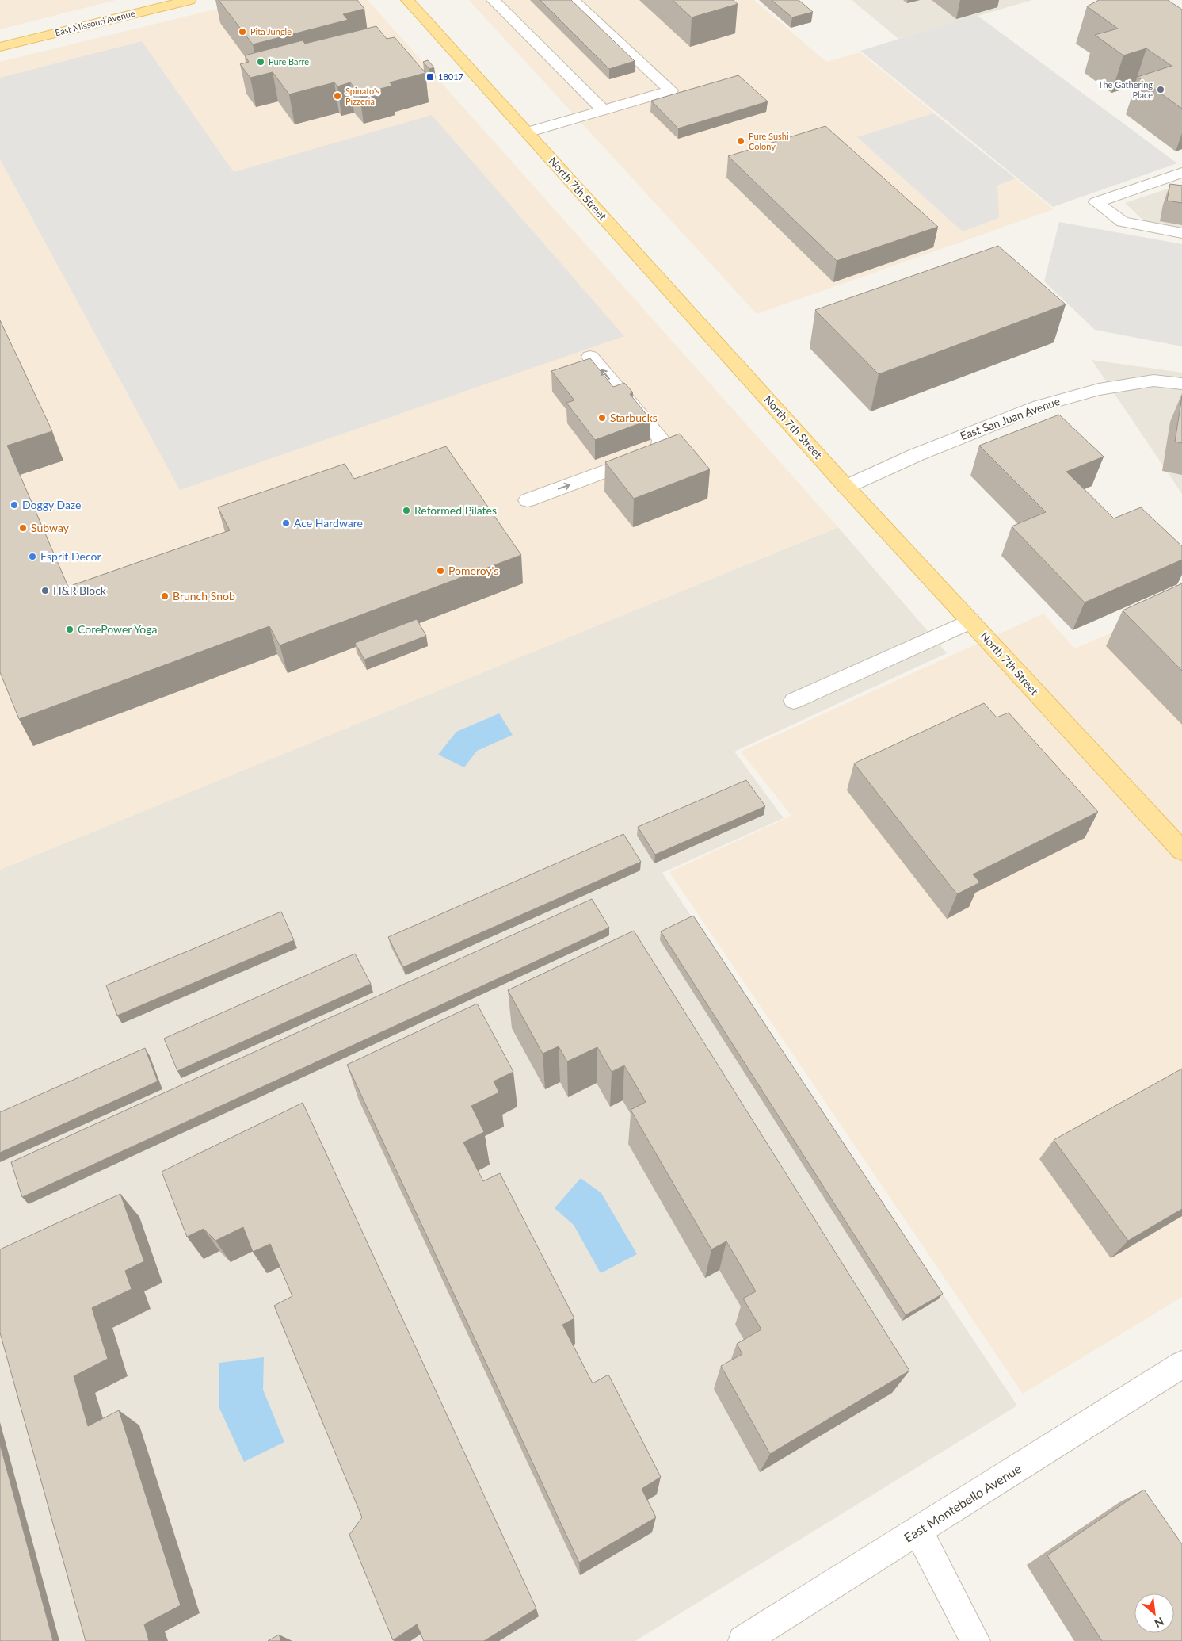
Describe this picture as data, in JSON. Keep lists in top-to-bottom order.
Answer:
{
  "streets": {
    "main road": ["East Missouri Avenue", "North 7th Street"],
    "street": ["East San Juan Avenue", "East Montebello Avenue"]
  },
  "crossings": [
    ["North 7th Street", "East San Juan Avenue"]
  ],
  "places": {
    "other": [
      "Pita Jungle",
      "Pure Barre",
      "The Gathering Place",
      "Spinato's Pizzeria",
      "Pure Sushi Colony",
      "Starbucks",
      "Doggy Daze",
      "Reformed Pilates",
      "Ace Hardware",
      "Subway",
      "Esprit Decor",
      "Pomeroy's",
      "H&R Block",
      "Brunch Snob",
      "CorePower Yoga"
    ],
    "transit": ["18017"]
  },
  "north": "bottom right"
}
